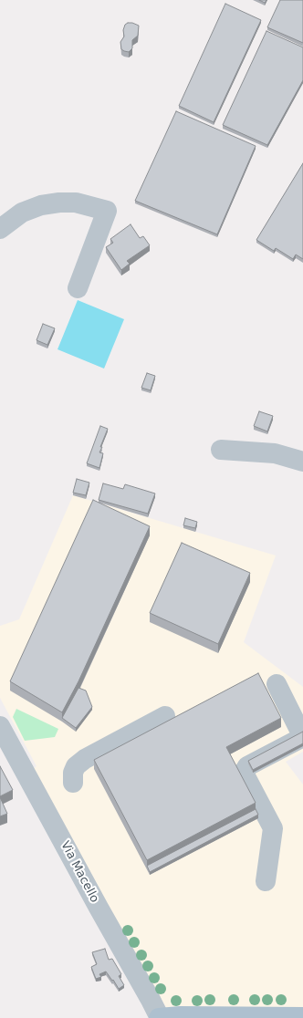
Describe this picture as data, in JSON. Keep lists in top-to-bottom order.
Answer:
{
  "streets": {
    "street": ["Via Macello"]
  }
}
